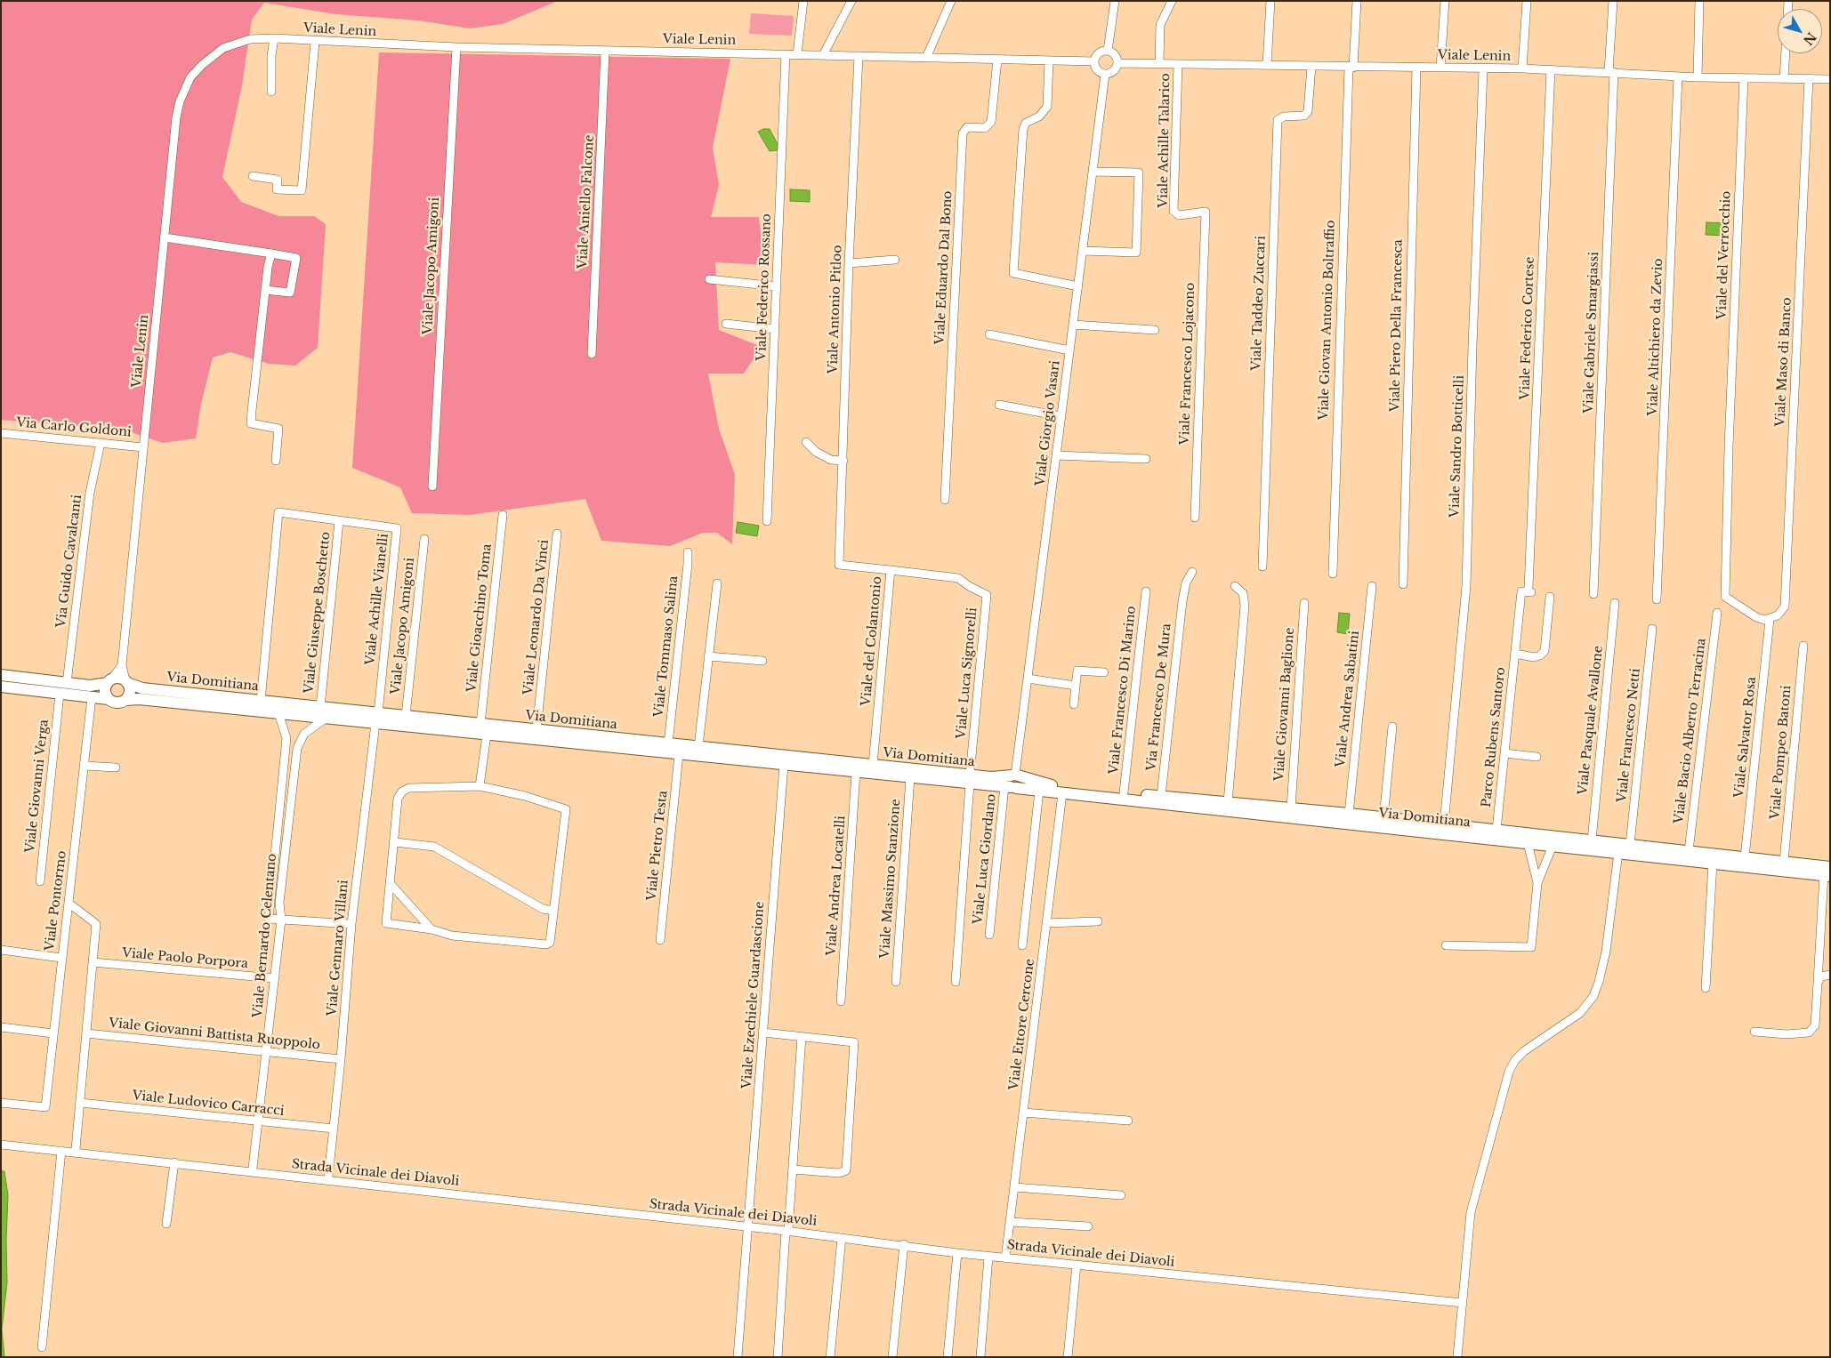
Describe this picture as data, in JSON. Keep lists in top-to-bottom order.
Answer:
{
  "streets": {
    "main road": ["Via Domitiana"],
    "street": [
      "Viale Lenin",
      "Viale Achille Talarico",
      "Viale Aniello Falcone",
      "Viale del Verrocchio",
      "Viale Jacopo Amigoni",
      "Viale Eduardo Dal Bono",
      "Viale Federico Rossano",
      "Viale Taddeo Zuccari",
      "Viale Antonio Pitloo",
      "Viale Giovan Antonio Boltraffio",
      "Viale Piero Della Francesca",
      "Viale Federico Cortese",
      "Viale Gabriele Smargiassi",
      "Viale Altichiero da Zevio",
      "Viale Maso di Banco",
      "Viale Francesco Lojacono",
      "Viale Giorgio Vasari",
      "Via Carlo Goldoni",
      "Viale Sandro Botticelli",
      "Via Guido Cavalcanti",
      "Viale Achille Vianelli",
      "Viale Giuseppe Boschetto",
      "Viale Leonardo Da Vinci",
      "Viale Gioacchino Toma",
      "Viale del Colantonio",
      "Viale Tommaso Salina",
      "Viale Luca Signorelli",
      "Viale Francesco Di Marino",
      "Via Francesco De Mura",
      "Viale Andrea Sabatini",
      "Viale Giovanni Baglione",
      "Viale Pasquale Avallone",
      "Viale Bacio Alberto Terracina",
      "Viale Francesco Netti",
      "Parco Rubens Santoro",
      "Viale Salvator Rosa",
      "Viale Pompeo Batoni",
      "Viale Giovanni Verga",
      "Viale Pietro Testa",
      "Viale Luca Giordano",
      "Viale Massimo Stanzione",
      "Viale Andrea Locatelli",
      "Viale Pontormo",
      "Viale Bernardo Celentano",
      "Viale Gennaro Villani",
      "Viale Paolo Porpora",
      "Viale Ezechiele Guardascione",
      "Viale Ettore Cercone",
      "Viale Giovanni Battista Ruoppolo",
      "Viale Ludovico Carracci",
      "Strada Vicinale dei Diavoli"
    ]
  },
  "crossings": [
    ["Viale Lenin", "Viale Achille Talarico"],
    ["Viale Lenin", "Viale Aniello Falcone"],
    ["Viale Lenin", "Viale del Verrocchio"],
    ["Viale Lenin", "Viale Jacopo Amigoni"],
    ["Viale Lenin", "Viale Eduardo Dal Bono"],
    ["Viale Lenin", "Viale Federico Rossano"],
    ["Viale Lenin", "Viale Taddeo Zuccari"],
    ["Viale Lenin", "Viale Antonio Pitloo"],
    ["Viale Lenin", "Viale Giovan Antonio Boltraffio"],
    ["Viale Lenin", "Viale Piero Della Francesca"],
    ["Viale Lenin", "Viale Federico Cortese"],
    ["Viale Lenin", "Viale Gabriele Smargiassi"],
    ["Viale Lenin", "Viale Altichiero da Zevio"],
    ["Viale Lenin", "Viale Maso di Banco"],
    ["Viale Lenin", "Viale Giorgio Vasari"],
    ["Viale Lenin", "Via Carlo Goldoni"],
    ["Viale Lenin", "Viale Sandro Botticelli"],
    ["Viale Lenin", "Via Domitiana"],
    ["Viale Achille Talarico", "Viale Francesco Lojacono"],
    ["Viale del Verrocchio", "Viale Maso di Banco"],
    ["Viale del Verrocchio", "Viale Salvator Rosa"],
    ["Viale Jacopo Amigoni", "Via Domitiana"],
    ["Viale Antonio Pitloo", "Viale del Colantonio"],
    ["Viale Federico Cortese", "Parco Rubens Santoro"],
    ["Viale Maso di Banco", "Viale Salvator Rosa"],
    ["Viale Giorgio Vasari", "Via Domitiana"],
    ["Viale Giorgio Vasari", "Viale Luca Giordano"],
    ["Via Carlo Goldoni", "Via Guido Cavalcanti"],
    ["Viale Sandro Botticelli", "Via Domitiana"],
    ["Viale Achille Vianelli", "Viale Giuseppe Boschetto"],
    ["Viale Achille Vianelli", "Via Domitiana"],
    ["Viale Achille Vianelli", "Viale Gennaro Villani"],
    ["Viale Giuseppe Boschetto", "Via Domitiana"],
    ["Viale Leonardo Da Vinci", "Via Domitiana"],
    ["Viale Gioacchino Toma", "Via Domitiana"],
    ["Viale del Colantonio", "Viale Luca Signorelli"],
    ["Viale del Colantonio", "Via Domitiana"],
    ["Viale Tommaso Salina", "Via Domitiana"],
    ["Viale Luca Signorelli", "Via Domitiana"],
    ["Via Domitiana", "Viale Francesco Di Marino"],
    ["Via Domitiana", "Via Francesco De Mura"],
    ["Via Domitiana", "Viale Andrea Sabatini"],
    ["Via Domitiana", "Viale Giovanni Baglione"],
    ["Via Domitiana", "Viale Pasquale Avallone"],
    ["Via Domitiana", "Viale Bacio Alberto Terracina"],
    ["Via Domitiana", "Viale Francesco Netti"],
    ["Via Domitiana", "Parco Rubens Santoro"],
    ["Via Domitiana", "Viale Salvator Rosa"],
    ["Via Domitiana", "Viale Pompeo Batoni"],
    ["Via Domitiana", "Viale Pietro Testa"],
    ["Via Domitiana", "Viale Luca Giordano"],
    ["Via Domitiana", "Viale Massimo Stanzione"],
    ["Via Domitiana", "Viale Andrea Locatelli"],
    ["Via Domitiana", "Viale Bernardo Celentano"],
    ["Via Domitiana", "Viale Gennaro Villani"],
    ["Via Domitiana", "Viale Ezechiele Guardascione"],
    ["Via Domitiana", "Viale Ettore Cercone"],
    ["Viale Bernardo Celentano", "Viale Paolo Porpora"],
    ["Viale Bernardo Celentano", "Viale Giovanni Battista Ruoppolo"],
    ["Viale Bernardo Celentano", "Viale Ludovico Carracci"],
    ["Viale Gennaro Villani", "Viale Giovanni Battista Ruoppolo"],
    ["Viale Gennaro Villani", "Viale Ludovico Carracci"],
    ["Viale Ezechiele Guardascione", "Strada Vicinale dei Diavoli"],
    ["Viale Ettore Cercone", "Strada Vicinale dei Diavoli"]
  ],
  "north": "bottom right"
}
